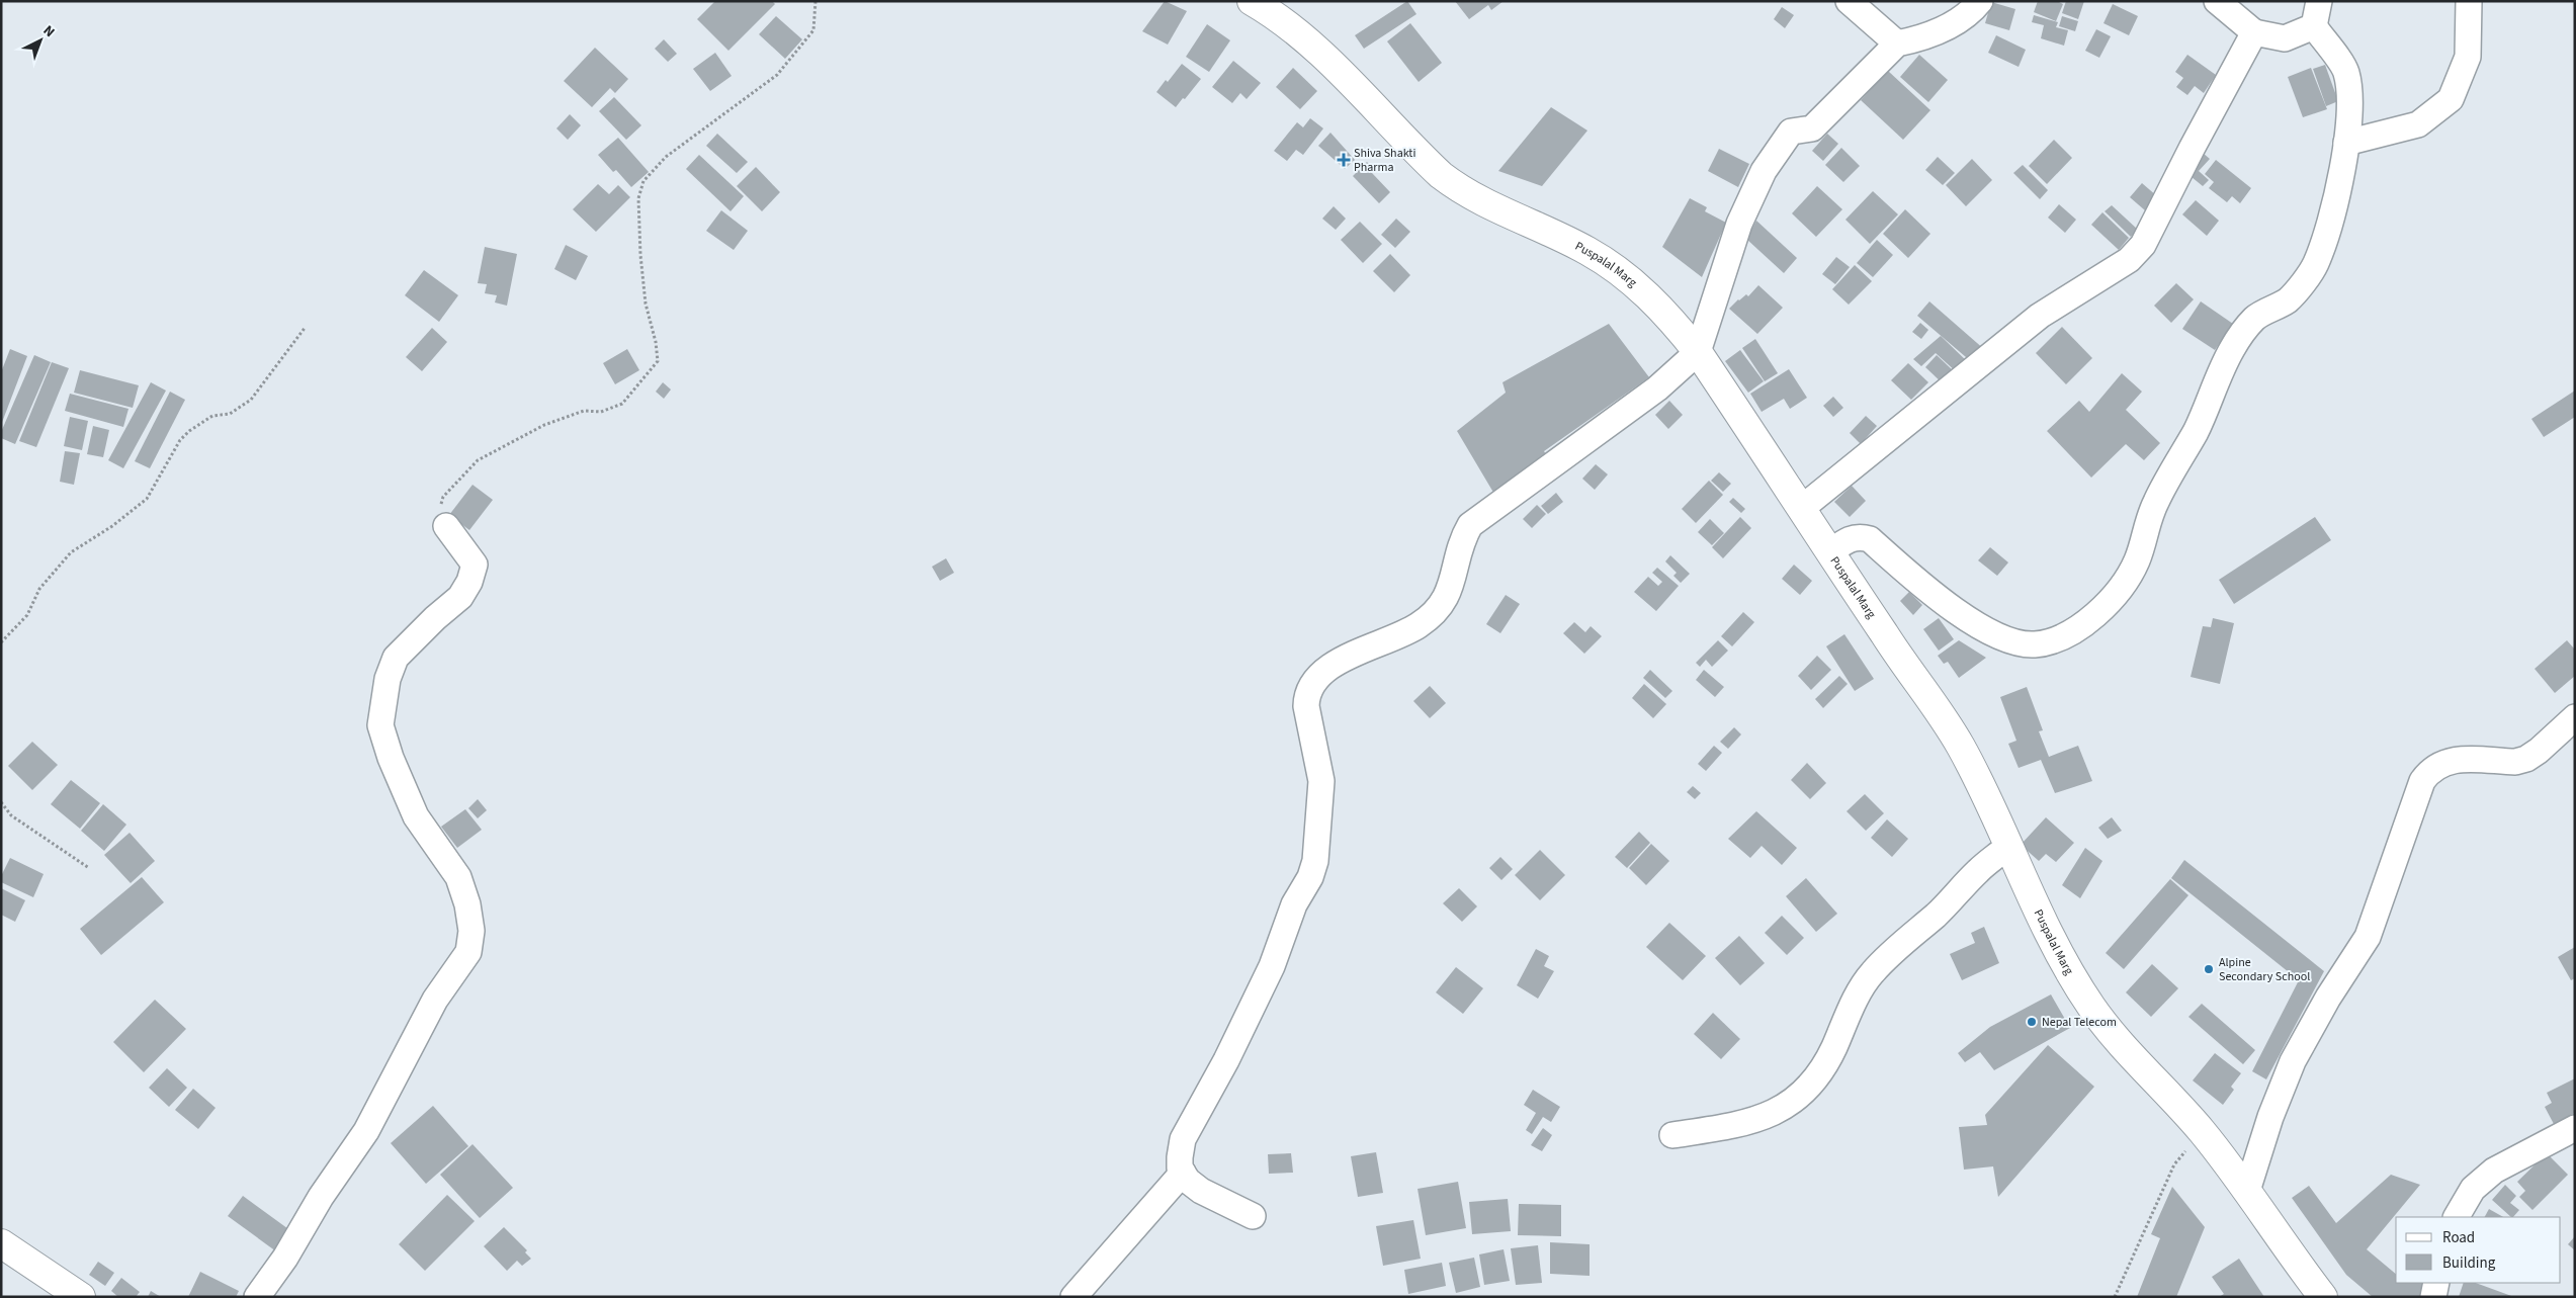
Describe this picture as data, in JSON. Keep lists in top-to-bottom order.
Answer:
{
  "streets": {
    "main road": ["Puspalal Marg"]
  },
  "places": {
    "health": ["Shiva Shakti Pharma"],
    "other": ["Alpine Secondary School", "Nepal Telecom"]
  },
  "legend": ["Road", "Building"],
  "north": "top right"
}
